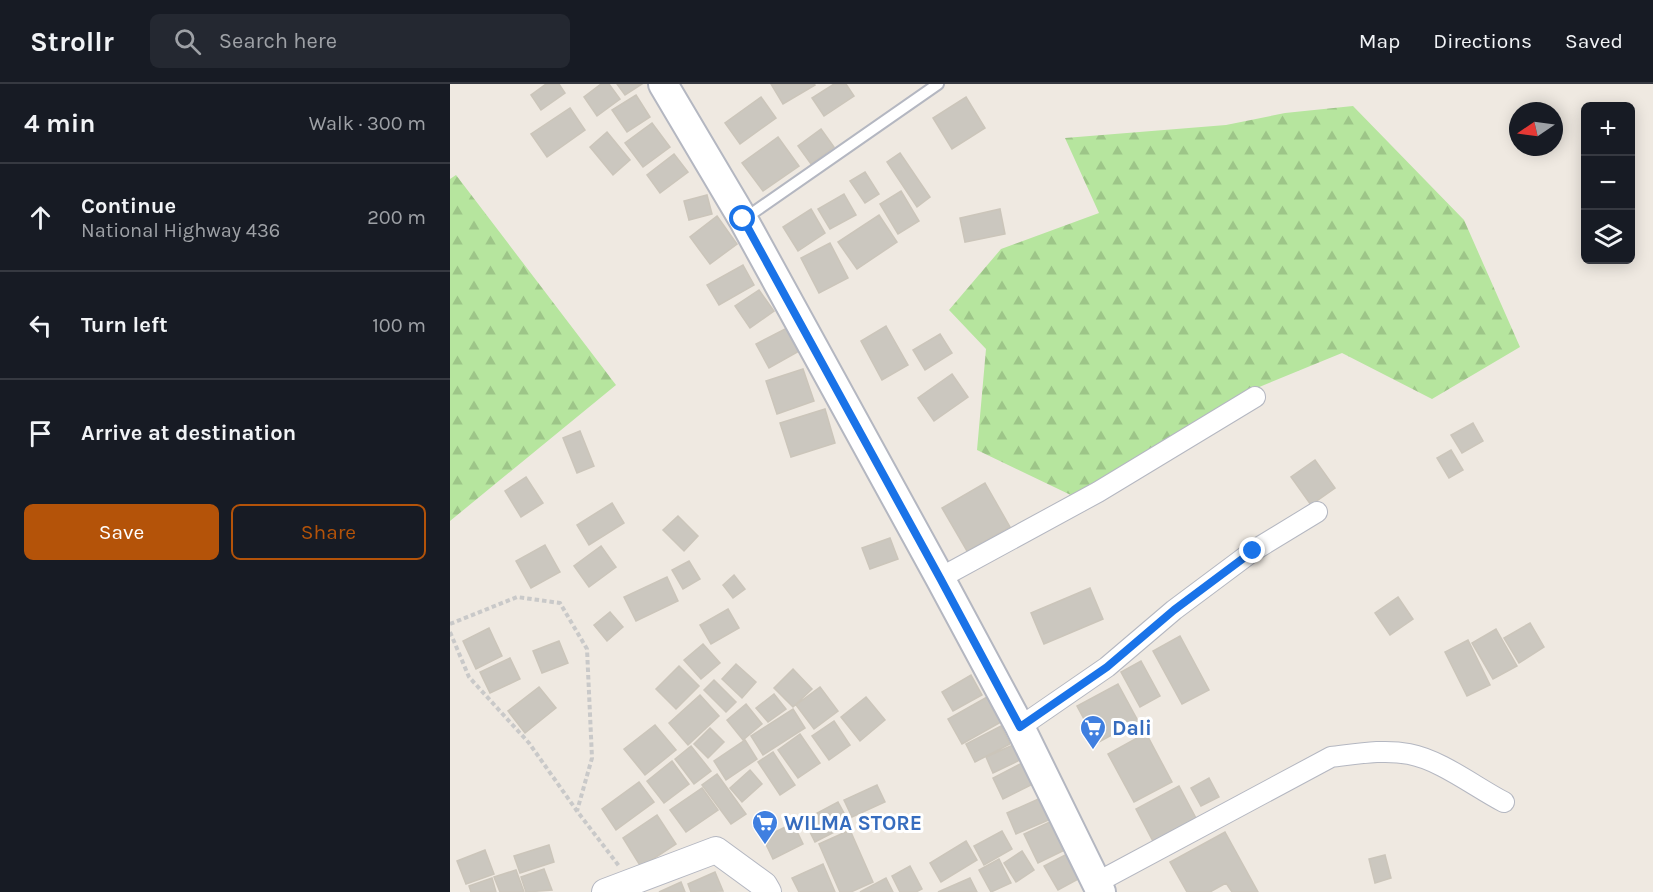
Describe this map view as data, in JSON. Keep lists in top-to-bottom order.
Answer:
{
  "places": {
    "supermarket": ["Dali", "WILMA STORE"]
  },
  "north": "left",
  "page": {
    "header": "Strollr",
    "search": "Search here",
    "nav": ["Map", "Directions", "Saved"],
    "heading": ["4 min", "Walk · 300 m"],
    "map_buttons": ["+", "−"],
    "list": [
      ["Continue", "National Highway 436", "200 m"],
      ["Turn left", "100 m"],
      "Arrive at destination"
    ],
    "buttons": ["Save", "Share"]
  }
}
